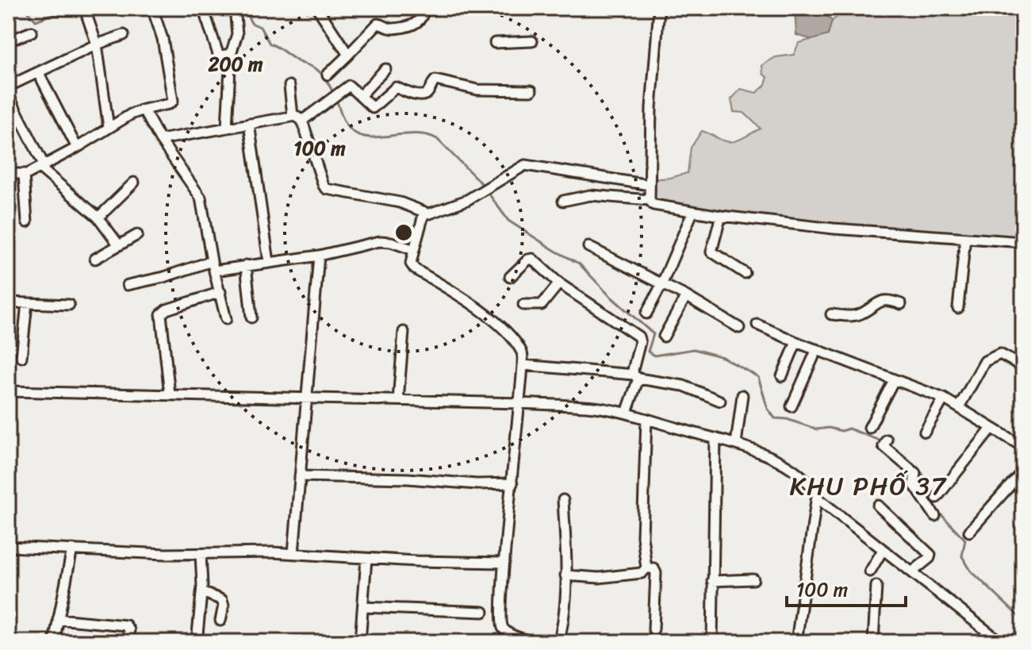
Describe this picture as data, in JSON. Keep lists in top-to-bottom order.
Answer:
{
  "districts": ["KHU PHỐ 37"],
  "scale_bar": "100 m",
  "rings": ["200 m", "100 m"]
}
